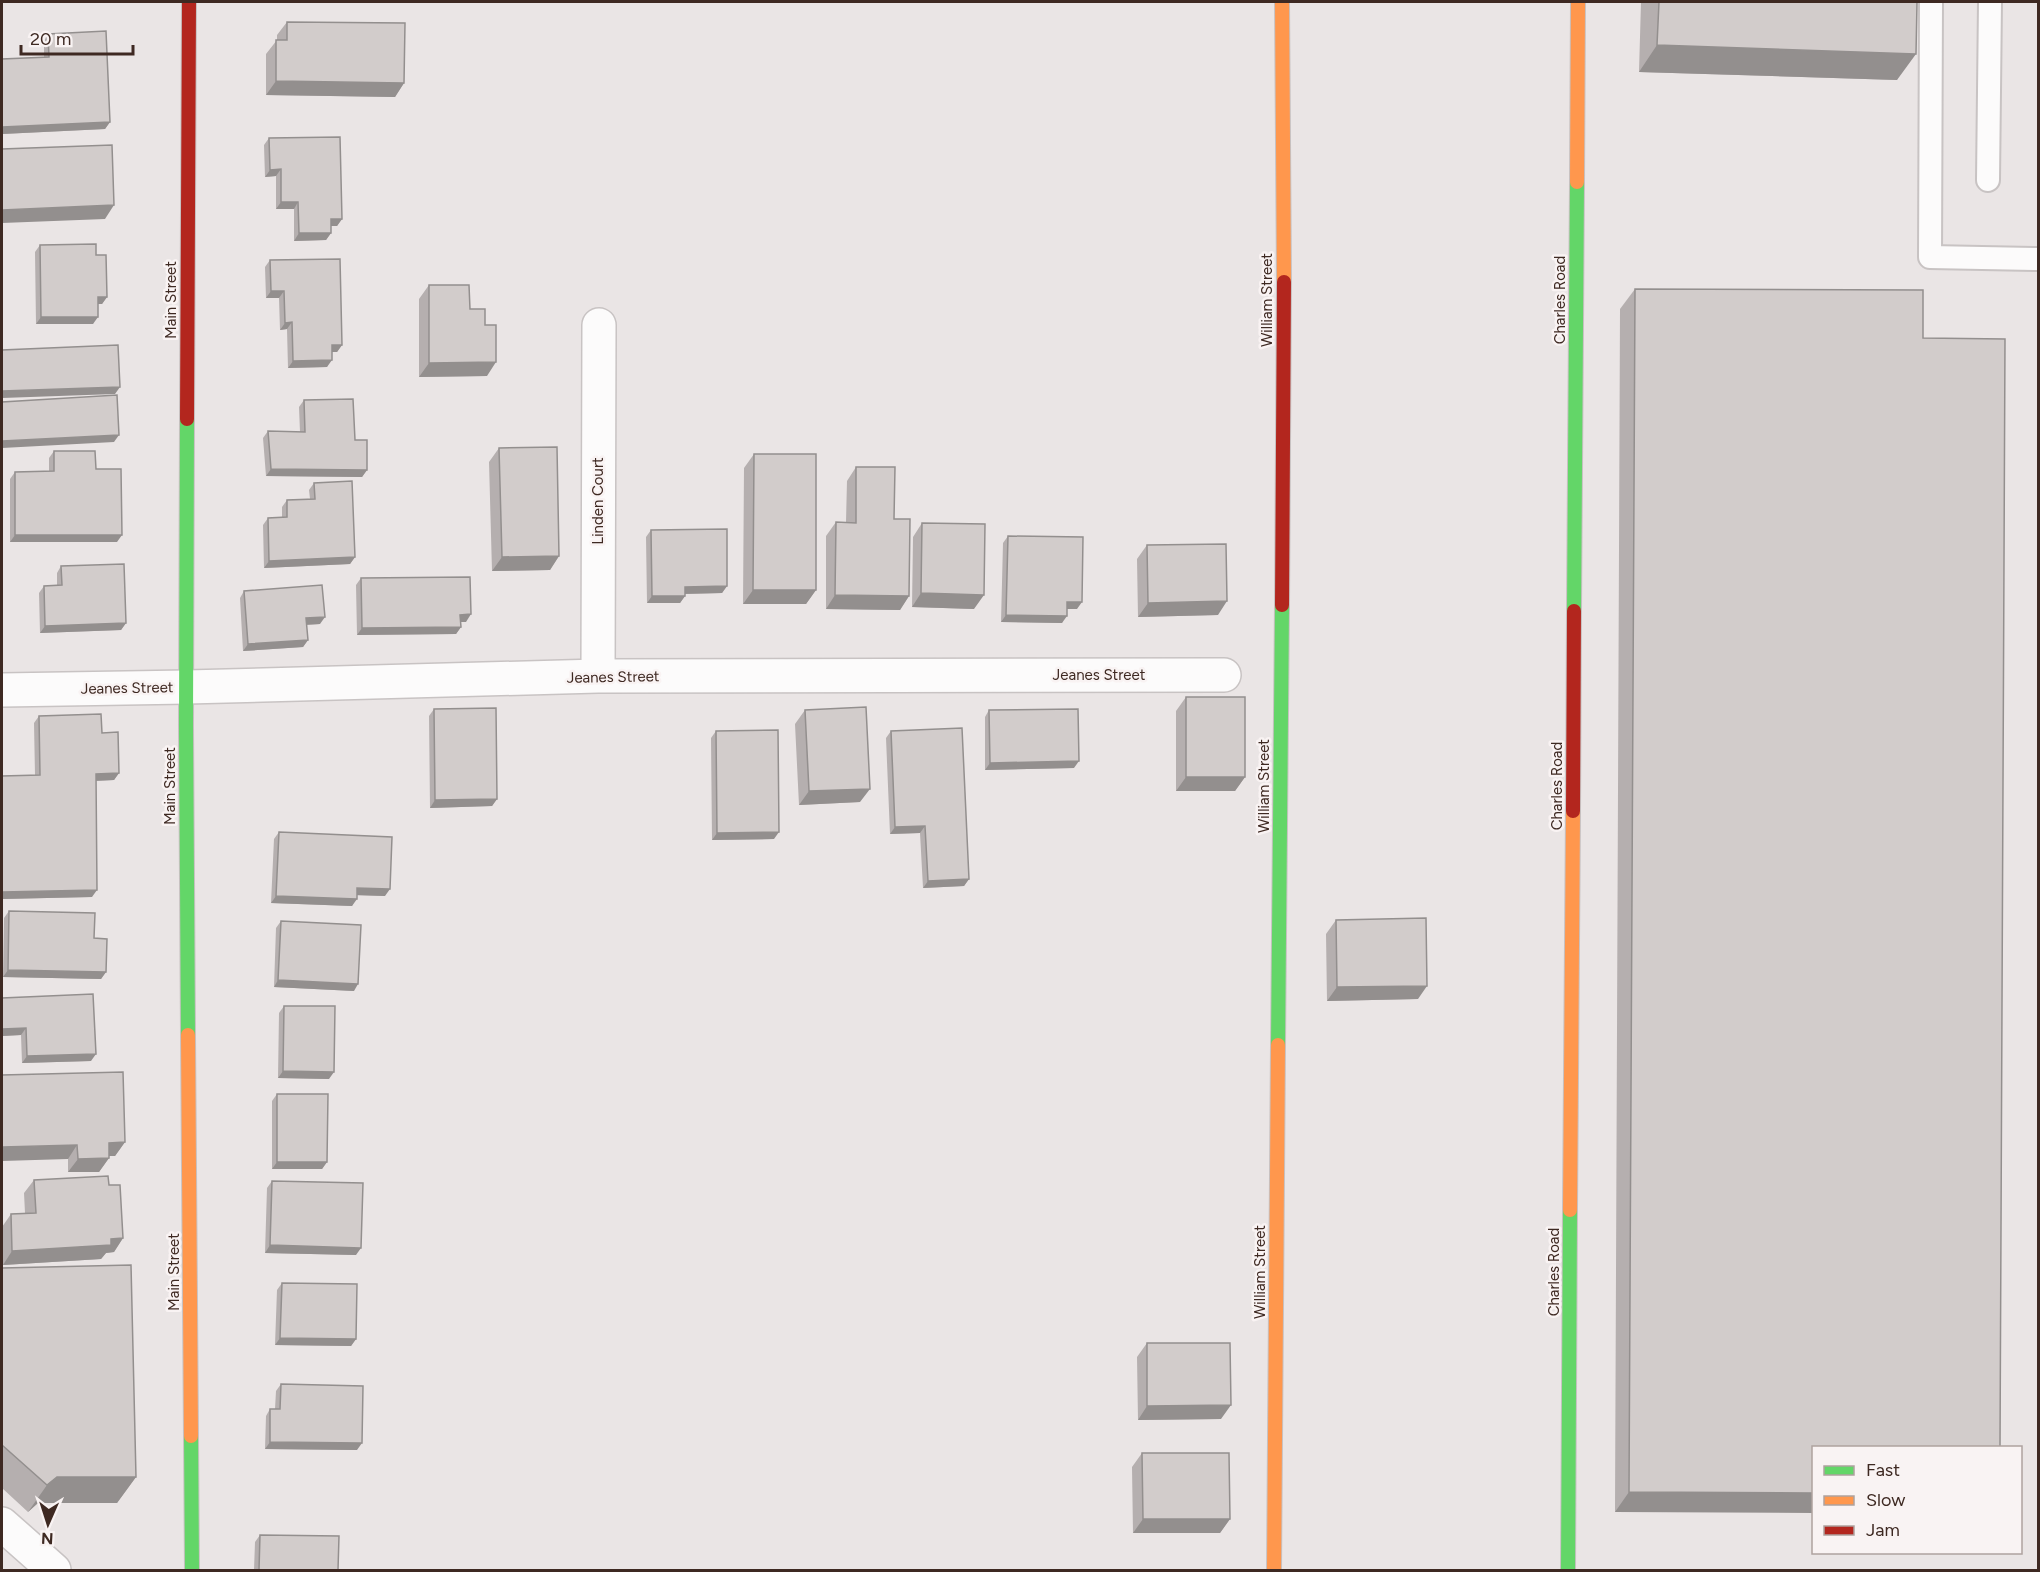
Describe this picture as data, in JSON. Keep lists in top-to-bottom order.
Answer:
{
  "streets": {
    "street": [
      "Main Street",
      "William Street",
      "Charles Road",
      "Linden Court",
      "Jeanes Street"
    ]
  },
  "crossings": [
    ["Main Street", "Jeanes Street"],
    ["Linden Court", "Jeanes Street"]
  ],
  "legend": ["Fast", "Slow", "Jam"],
  "scale_bar": "20 m",
  "north": "bottom"
}
